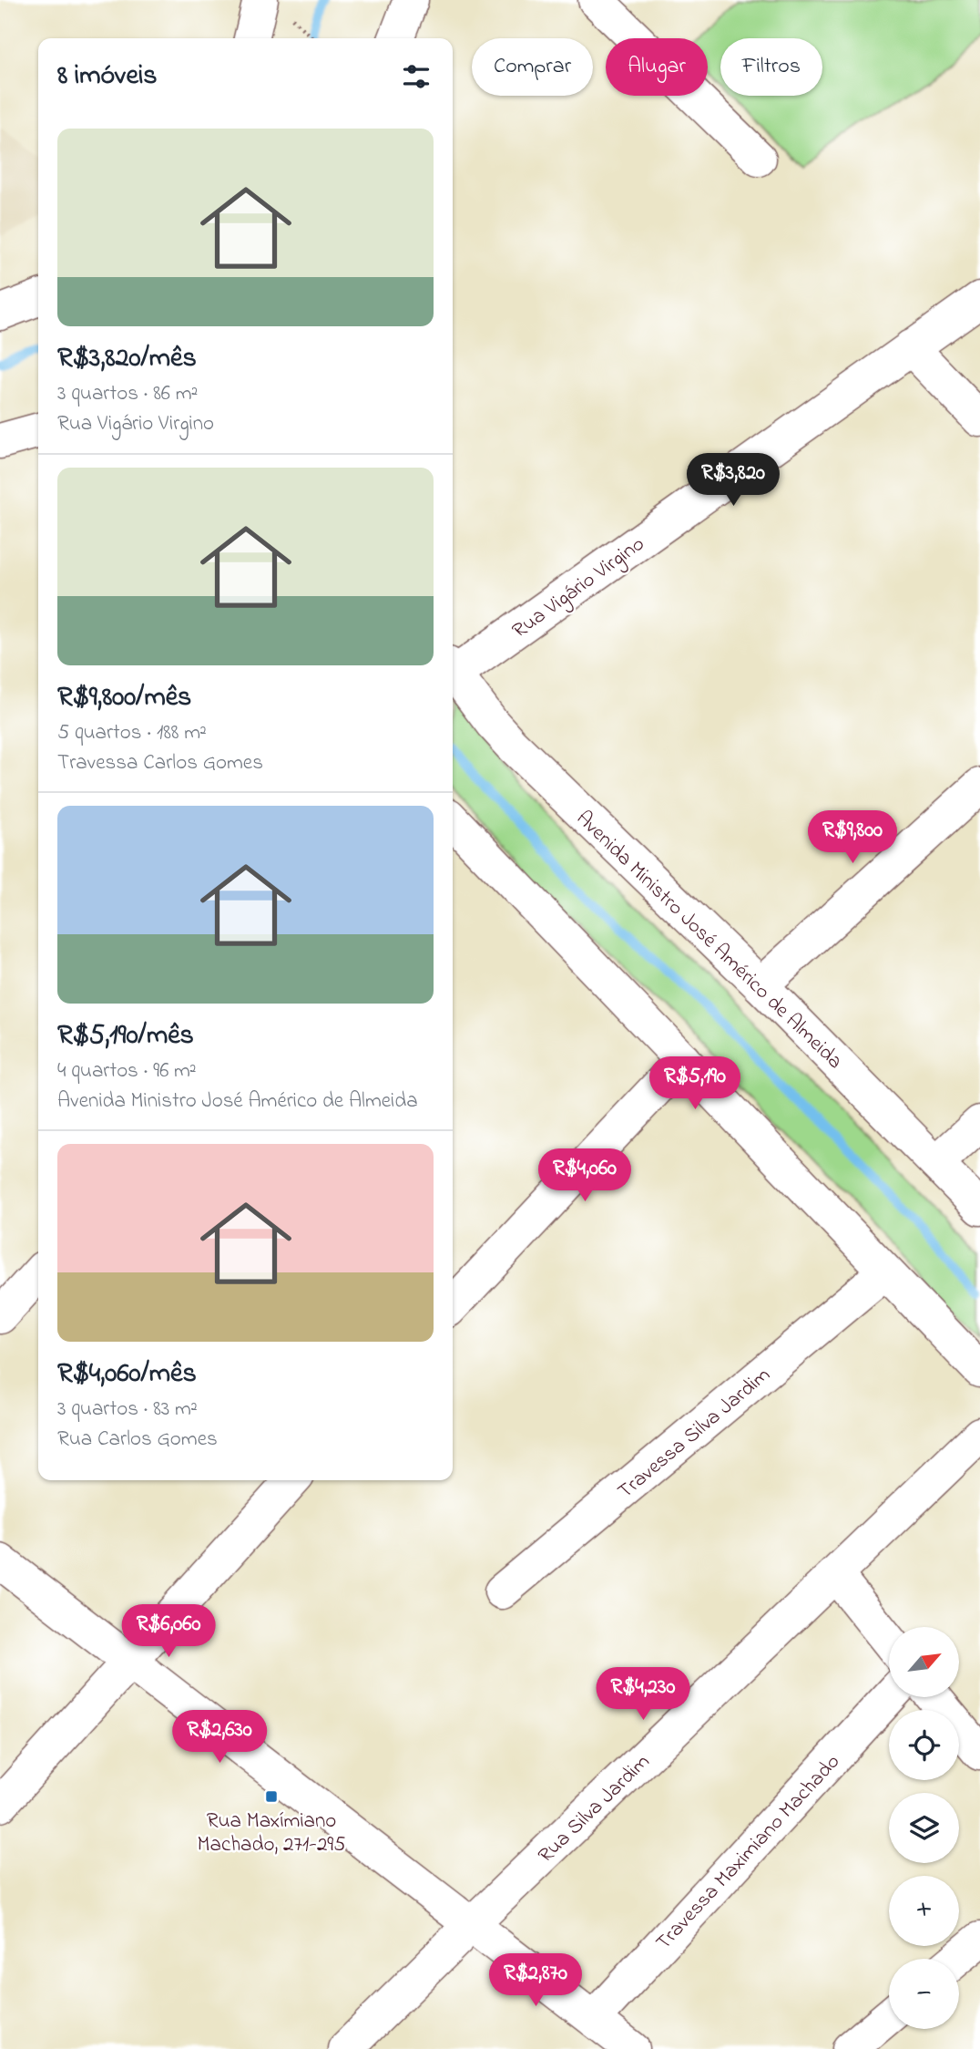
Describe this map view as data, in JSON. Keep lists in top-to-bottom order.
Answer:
{
  "streets": {
    "street": [
      "Rua Vigário Virgino",
      "Avenida Ministro José Américo de Almeida",
      "Travessa Silva Jardim",
      "Rua Silva Jardim",
      "Travessa Maximiano Machado"
    ]
  },
  "places": {
    "transit": ["Rua Maxímiano Machado, 271-295"]
  },
  "north": "top right",
  "page": {
    "chip": ["Comprar", "Alugar", "Filtros"],
    "heading": "8 imóveis",
    "list": [
      {
        "name": "R$3,820/mês",
        "note": "3 quartos · 86 m² · Rua Vigário Virgino"
      },
      {
        "name": "R$9,800/mês",
        "note": "5 quartos · 188 m² · Travessa Carlos Gomes"
      },
      {
        "name": "R$5,190/mês",
        "note": "4 quartos · 96 m² · Avenida Ministro José Américo de Almeida"
      },
      {
        "name": "R$4,060/mês",
        "note": "3 quartos · 83 m² · Rua Carlos Gomes"
      }
    ],
    "price": [
      "R$3,820",
      "R$9,800",
      "R$5,190",
      "R$4,060",
      "R$6,060",
      "R$4,230",
      "R$2,630",
      "R$2,870"
    ],
    "map_buttons": ["+", "−"]
  }
}
